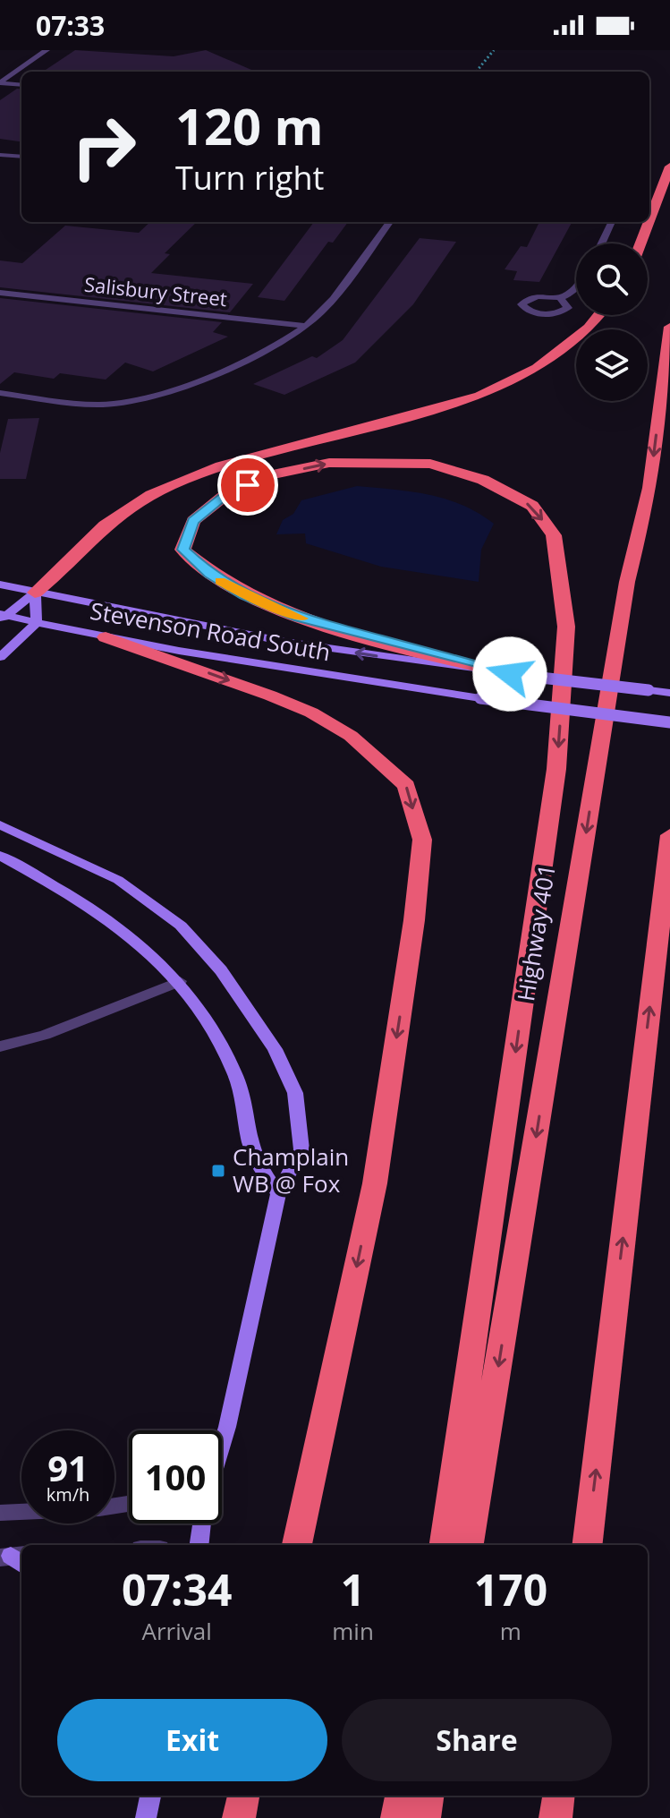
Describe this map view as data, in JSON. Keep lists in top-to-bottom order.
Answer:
{
  "streets": {
    "highway": ["Highway 401"],
    "main road": ["Stevenson Road South"],
    "street": ["Salisbury Street"]
  },
  "places": {
    "transit": ["Champlain WB @ Fox"]
  },
  "page": {
    "status": "07:33",
    "turn": ["120 m", "Turn right"],
    "speed": "91 km/h",
    "limit": "100",
    "eta": [
      "07:34",
      "Arrival",
      "1",
      "min",
      "170",
      "m"
    ],
    "buttons": ["Exit", "Share"]
  }
}
